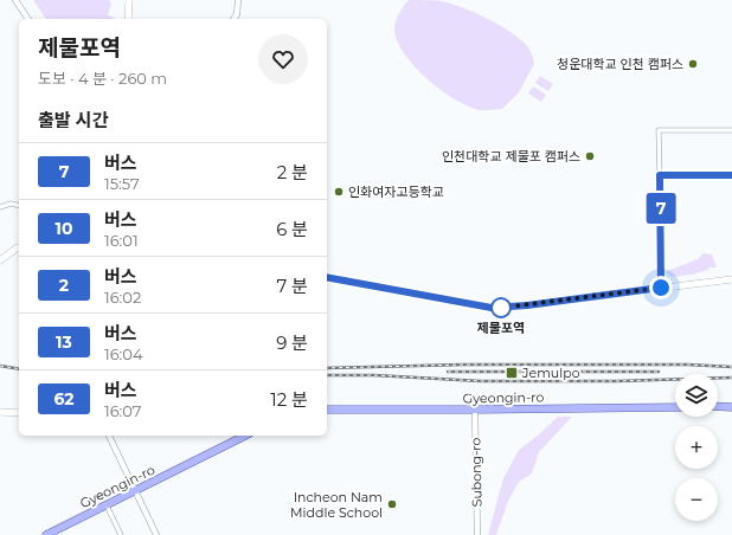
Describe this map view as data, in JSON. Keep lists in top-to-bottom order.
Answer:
{
  "streets": {
    "main road": ["Gyeongin-ro"],
    "street": ["Subong-ro"]
  },
  "crossings": [
    ["Gyeongin-ro", "Subong-ro"]
  ],
  "places": {
    "other": [
      "청운대학교 인천 캠퍼스",
      "인천대학교 제물포 캠퍼스",
      "인화여자고등학교",
      "제물포역",
      "Incheon Nam Middle School"
    ],
    "transit": ["Jemulpo"]
  },
  "lines": ["bus line 7"],
  "page": {
    "on_map": "7",
    "heading": [
      ["제물포역", "도보 · 4 분 · 260 m"],
      "출발 시간"
    ],
    "list": [
      {
        "mark": "7",
        "name": "버스",
        "note": "15:57",
        "value": "2 분"
      },
      {
        "mark": "10",
        "name": "버스",
        "note": "16:01",
        "value": "6 분"
      },
      {
        "mark": "2",
        "name": "버스",
        "note": "16:02",
        "value": "7 분"
      },
      {
        "mark": "13",
        "name": "버스",
        "note": "16:04",
        "value": "9 분"
      },
      {
        "mark": "62",
        "name": "버스",
        "note": "16:07",
        "value": "12 분"
      }
    ],
    "map_buttons": ["+", "−"]
  }
}
